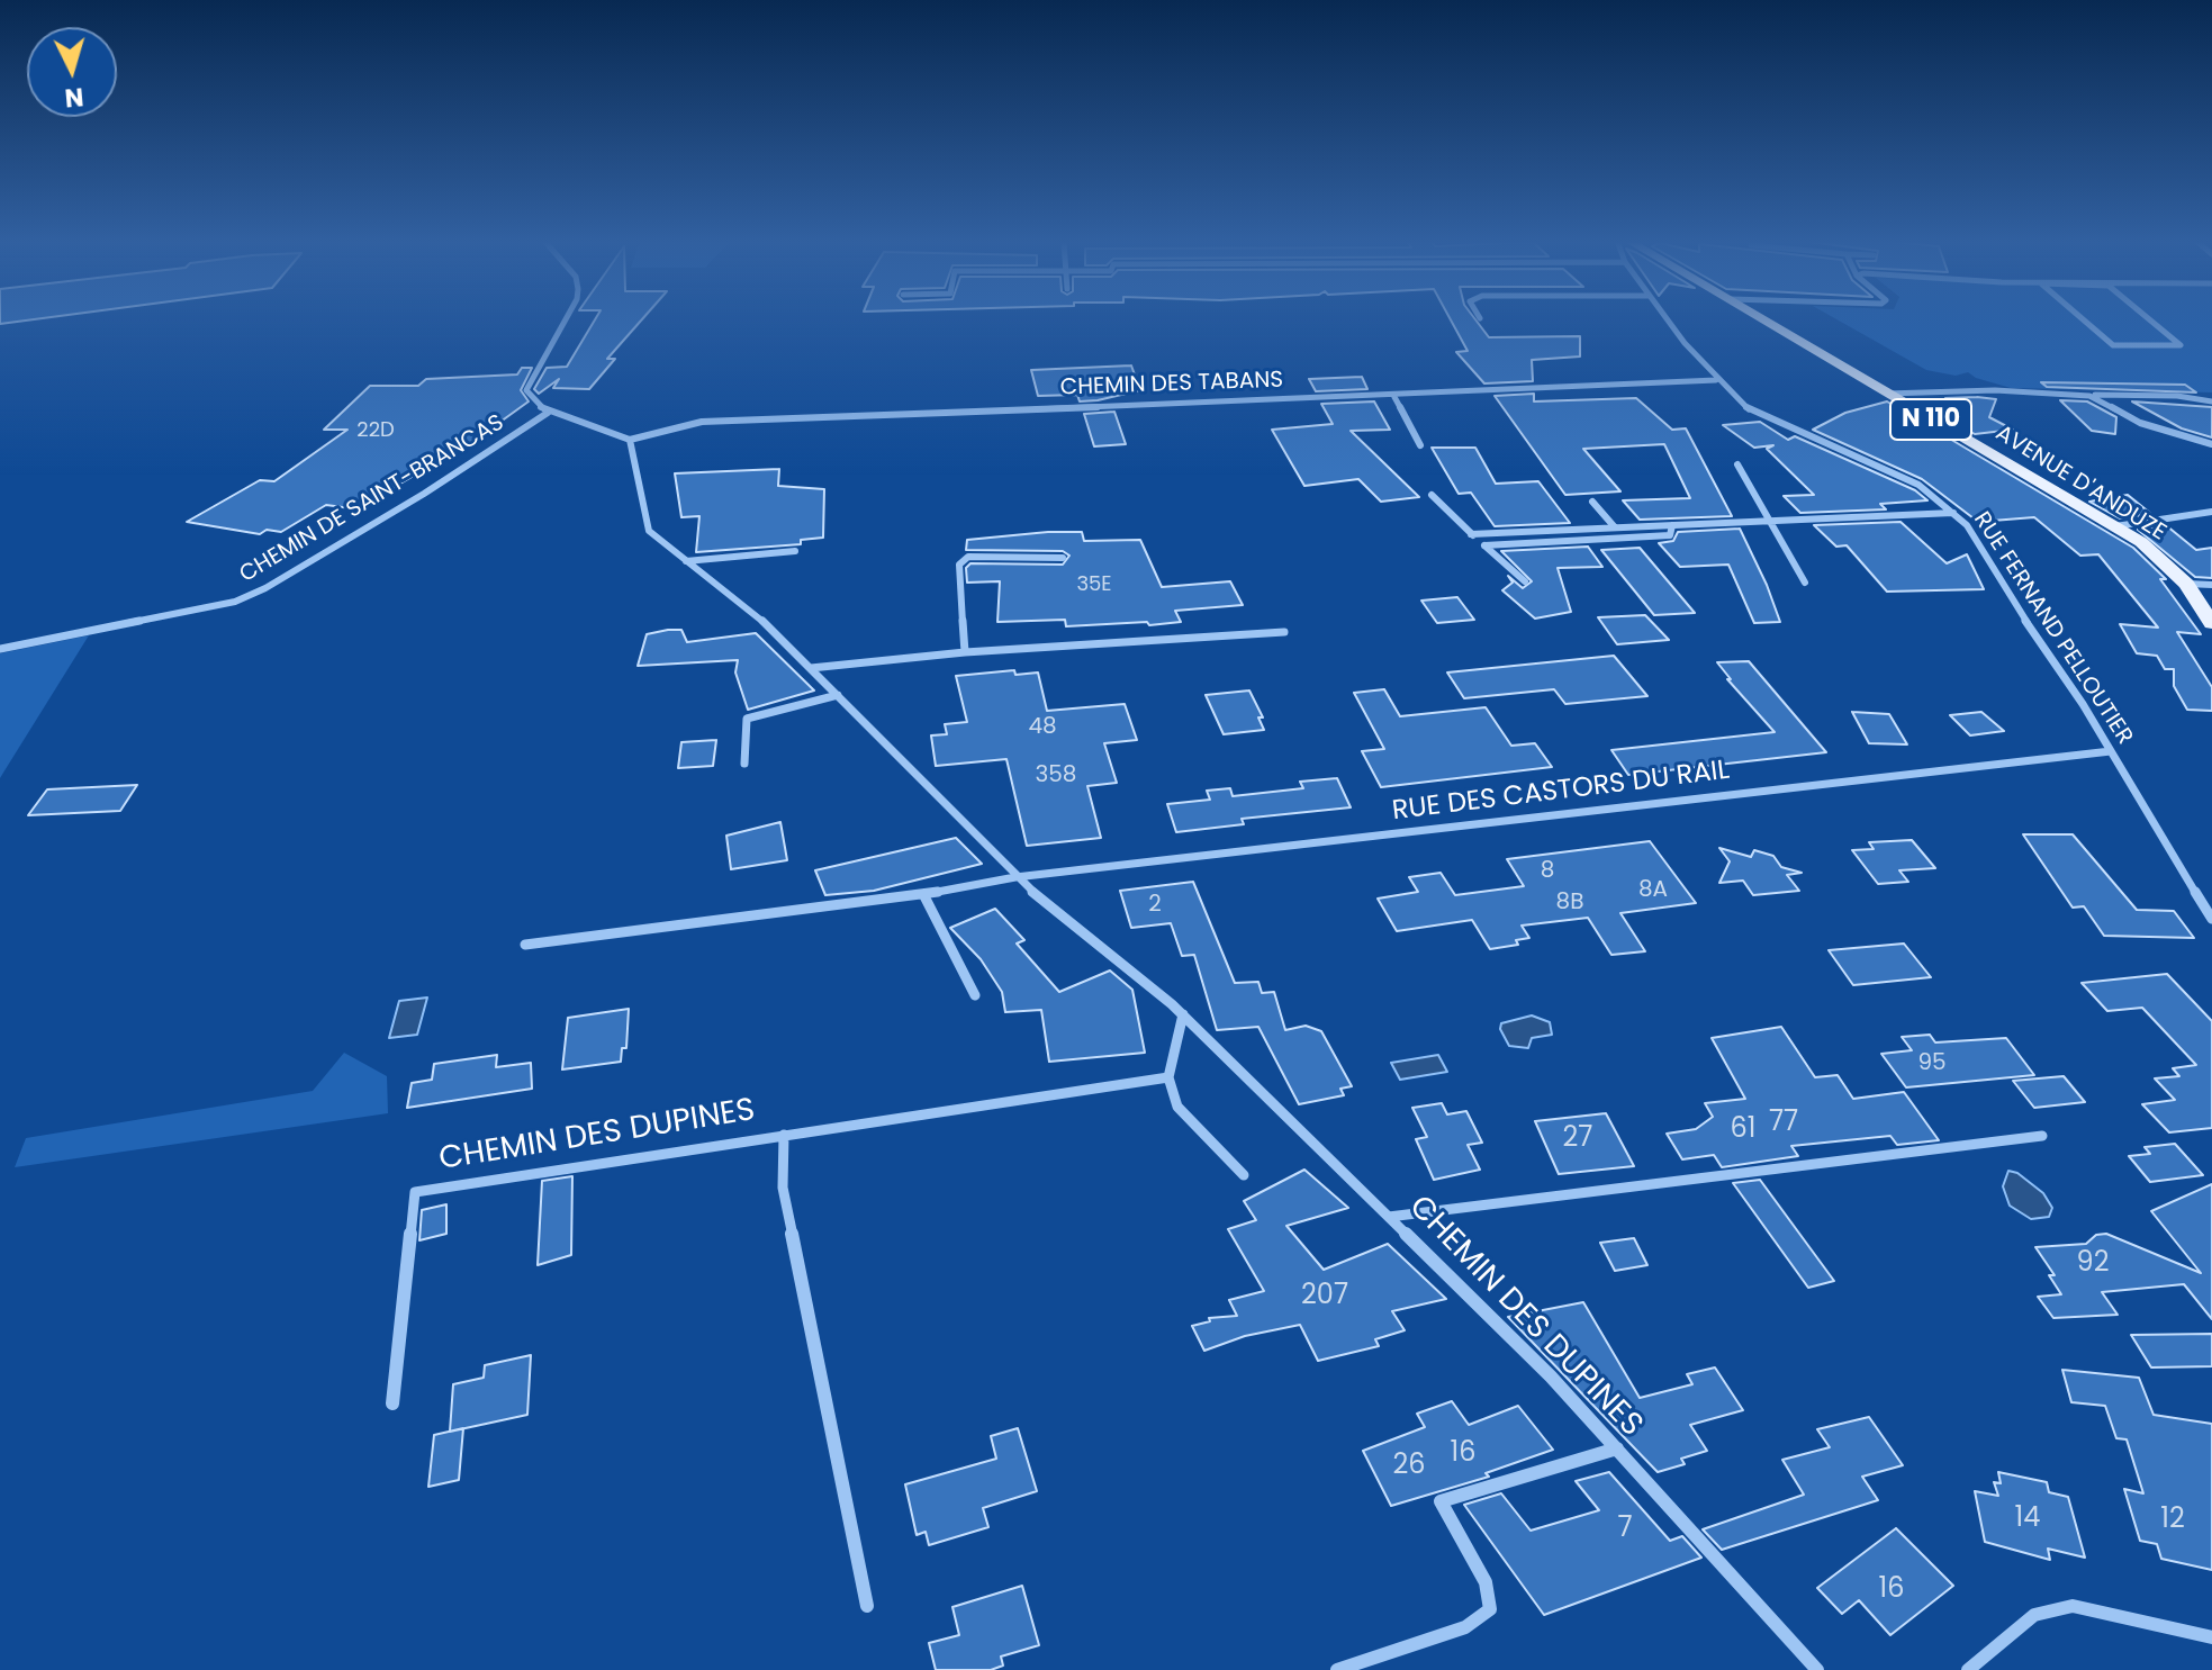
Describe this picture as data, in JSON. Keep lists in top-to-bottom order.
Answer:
{
  "streets": {
    "main road": ["N 110", "AVENUE D'ANDUZE"],
    "street": [
      "CHEMIN DES TABANS",
      "CHEMIN DE SAINT-BRANCAS",
      "RUE FERNAND PELLOUTIER",
      "RUE DES CASTORS DU RAIL",
      "CHEMIN DES DUPINES"
    ]
  },
  "crossings": [
    ["CHEMIN DES TABANS", "RUE FERNAND PELLOUTIER"],
    ["CHEMIN DES TABANS", "CHEMIN DES DUPINES"],
    ["RUE FERNAND PELLOUTIER", "RUE DES CASTORS DU RAIL"],
    ["RUE DES CASTORS DU RAIL", "CHEMIN DES DUPINES"]
  ],
  "house_numbers": [
    "22D",
    "35E",
    "48",
    "358",
    "8",
    "8A",
    "8B",
    "2",
    "95",
    "77",
    "61",
    "27",
    "92",
    "207",
    "16",
    "26",
    "14",
    "12",
    "7",
    "16"
  ],
  "north": "bottom"
}
